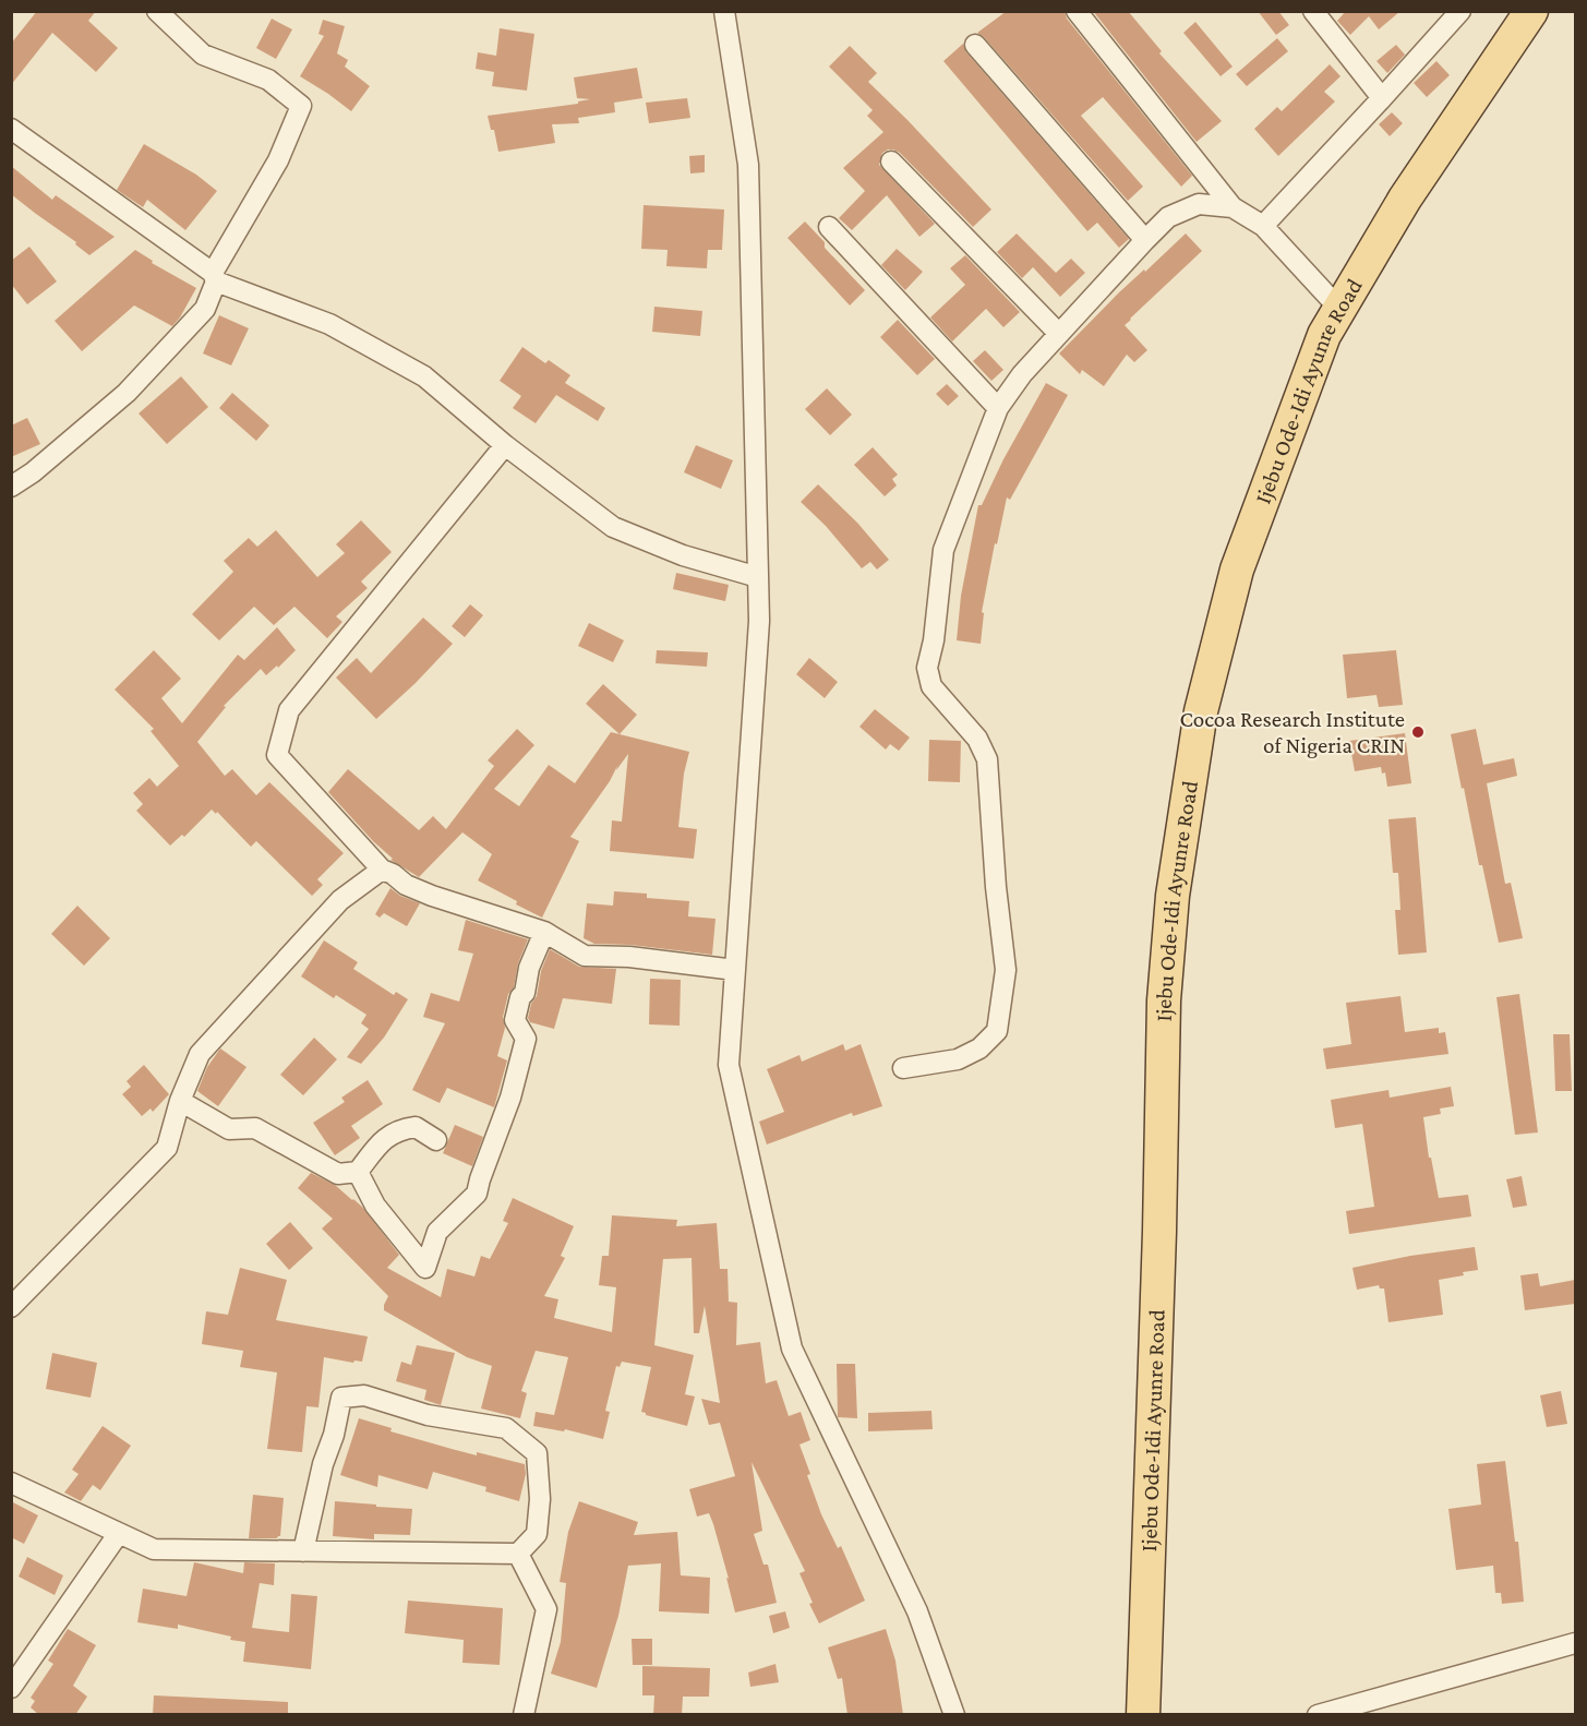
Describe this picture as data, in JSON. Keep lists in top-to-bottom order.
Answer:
{
  "streets": {
    "main road": ["Ijebu Ode-Idi Ayunre Road"]
  },
  "places": ["Cocoa Research Institute of Nigeria CRIN"]
}
